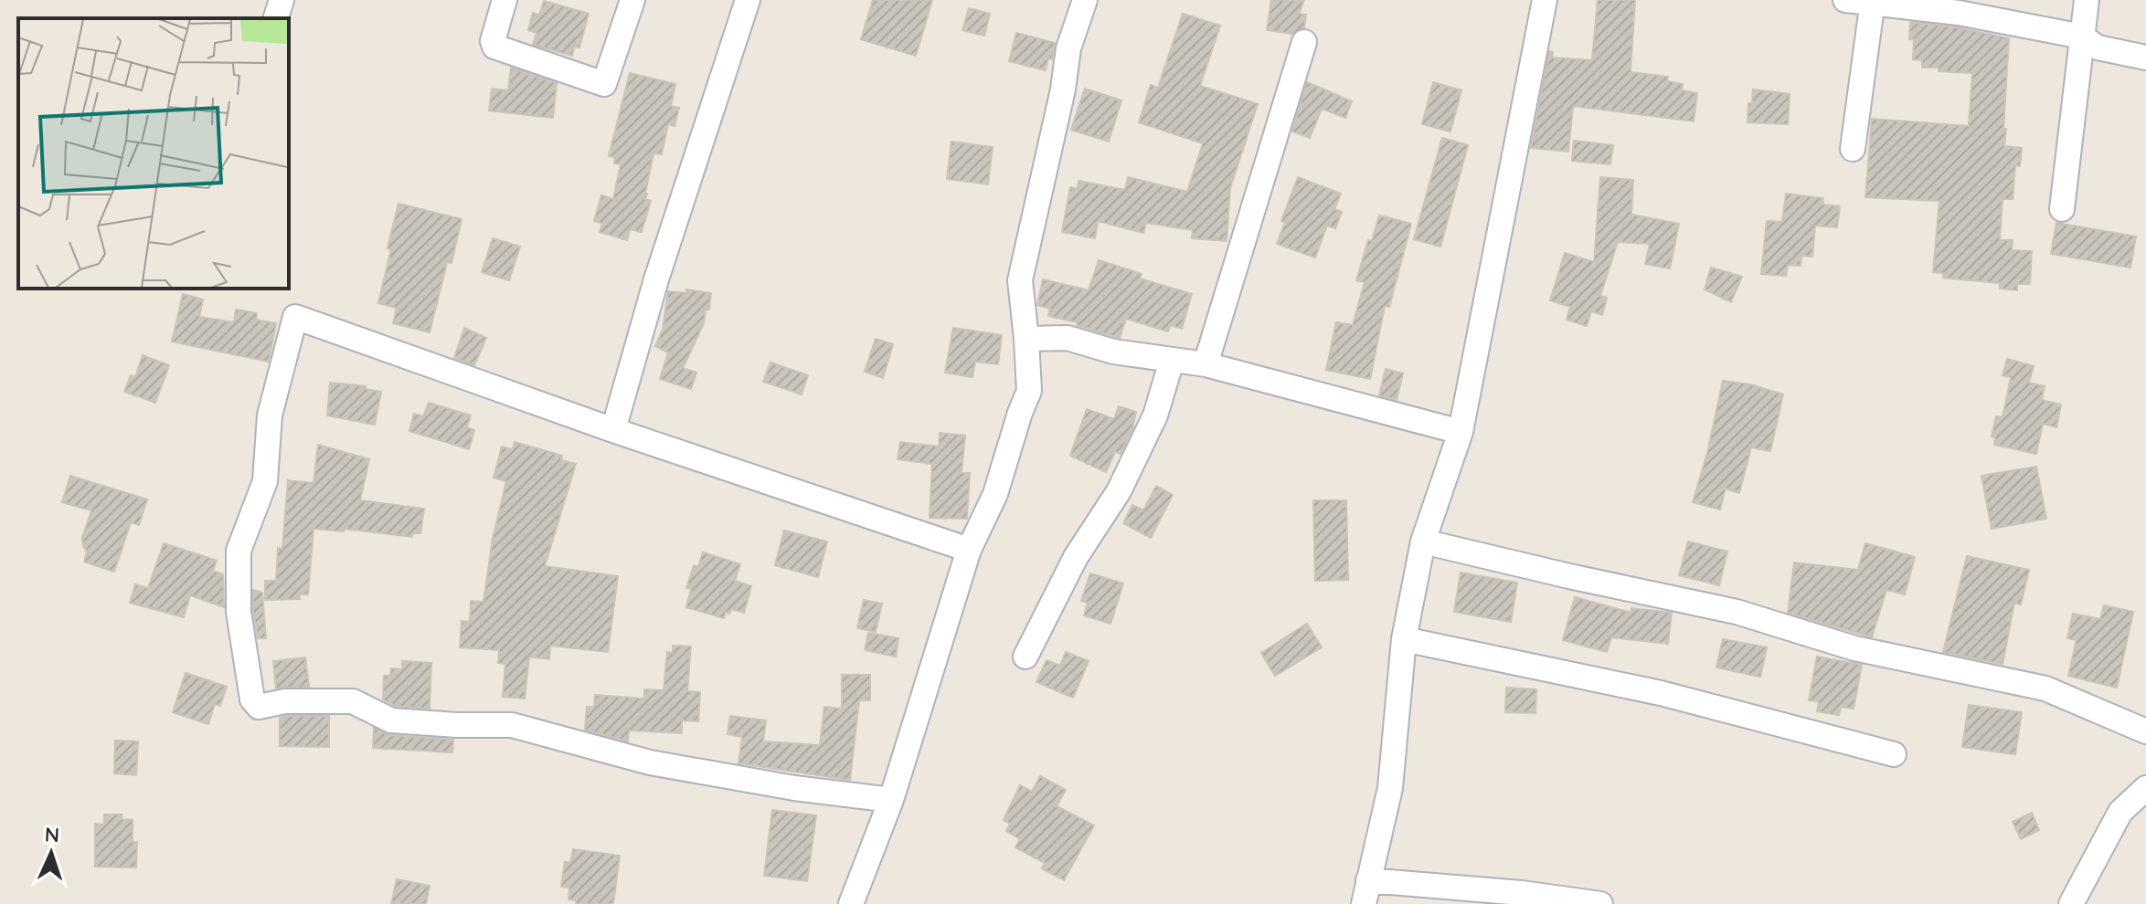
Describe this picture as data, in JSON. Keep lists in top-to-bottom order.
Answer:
{
  "north": "top"
}
